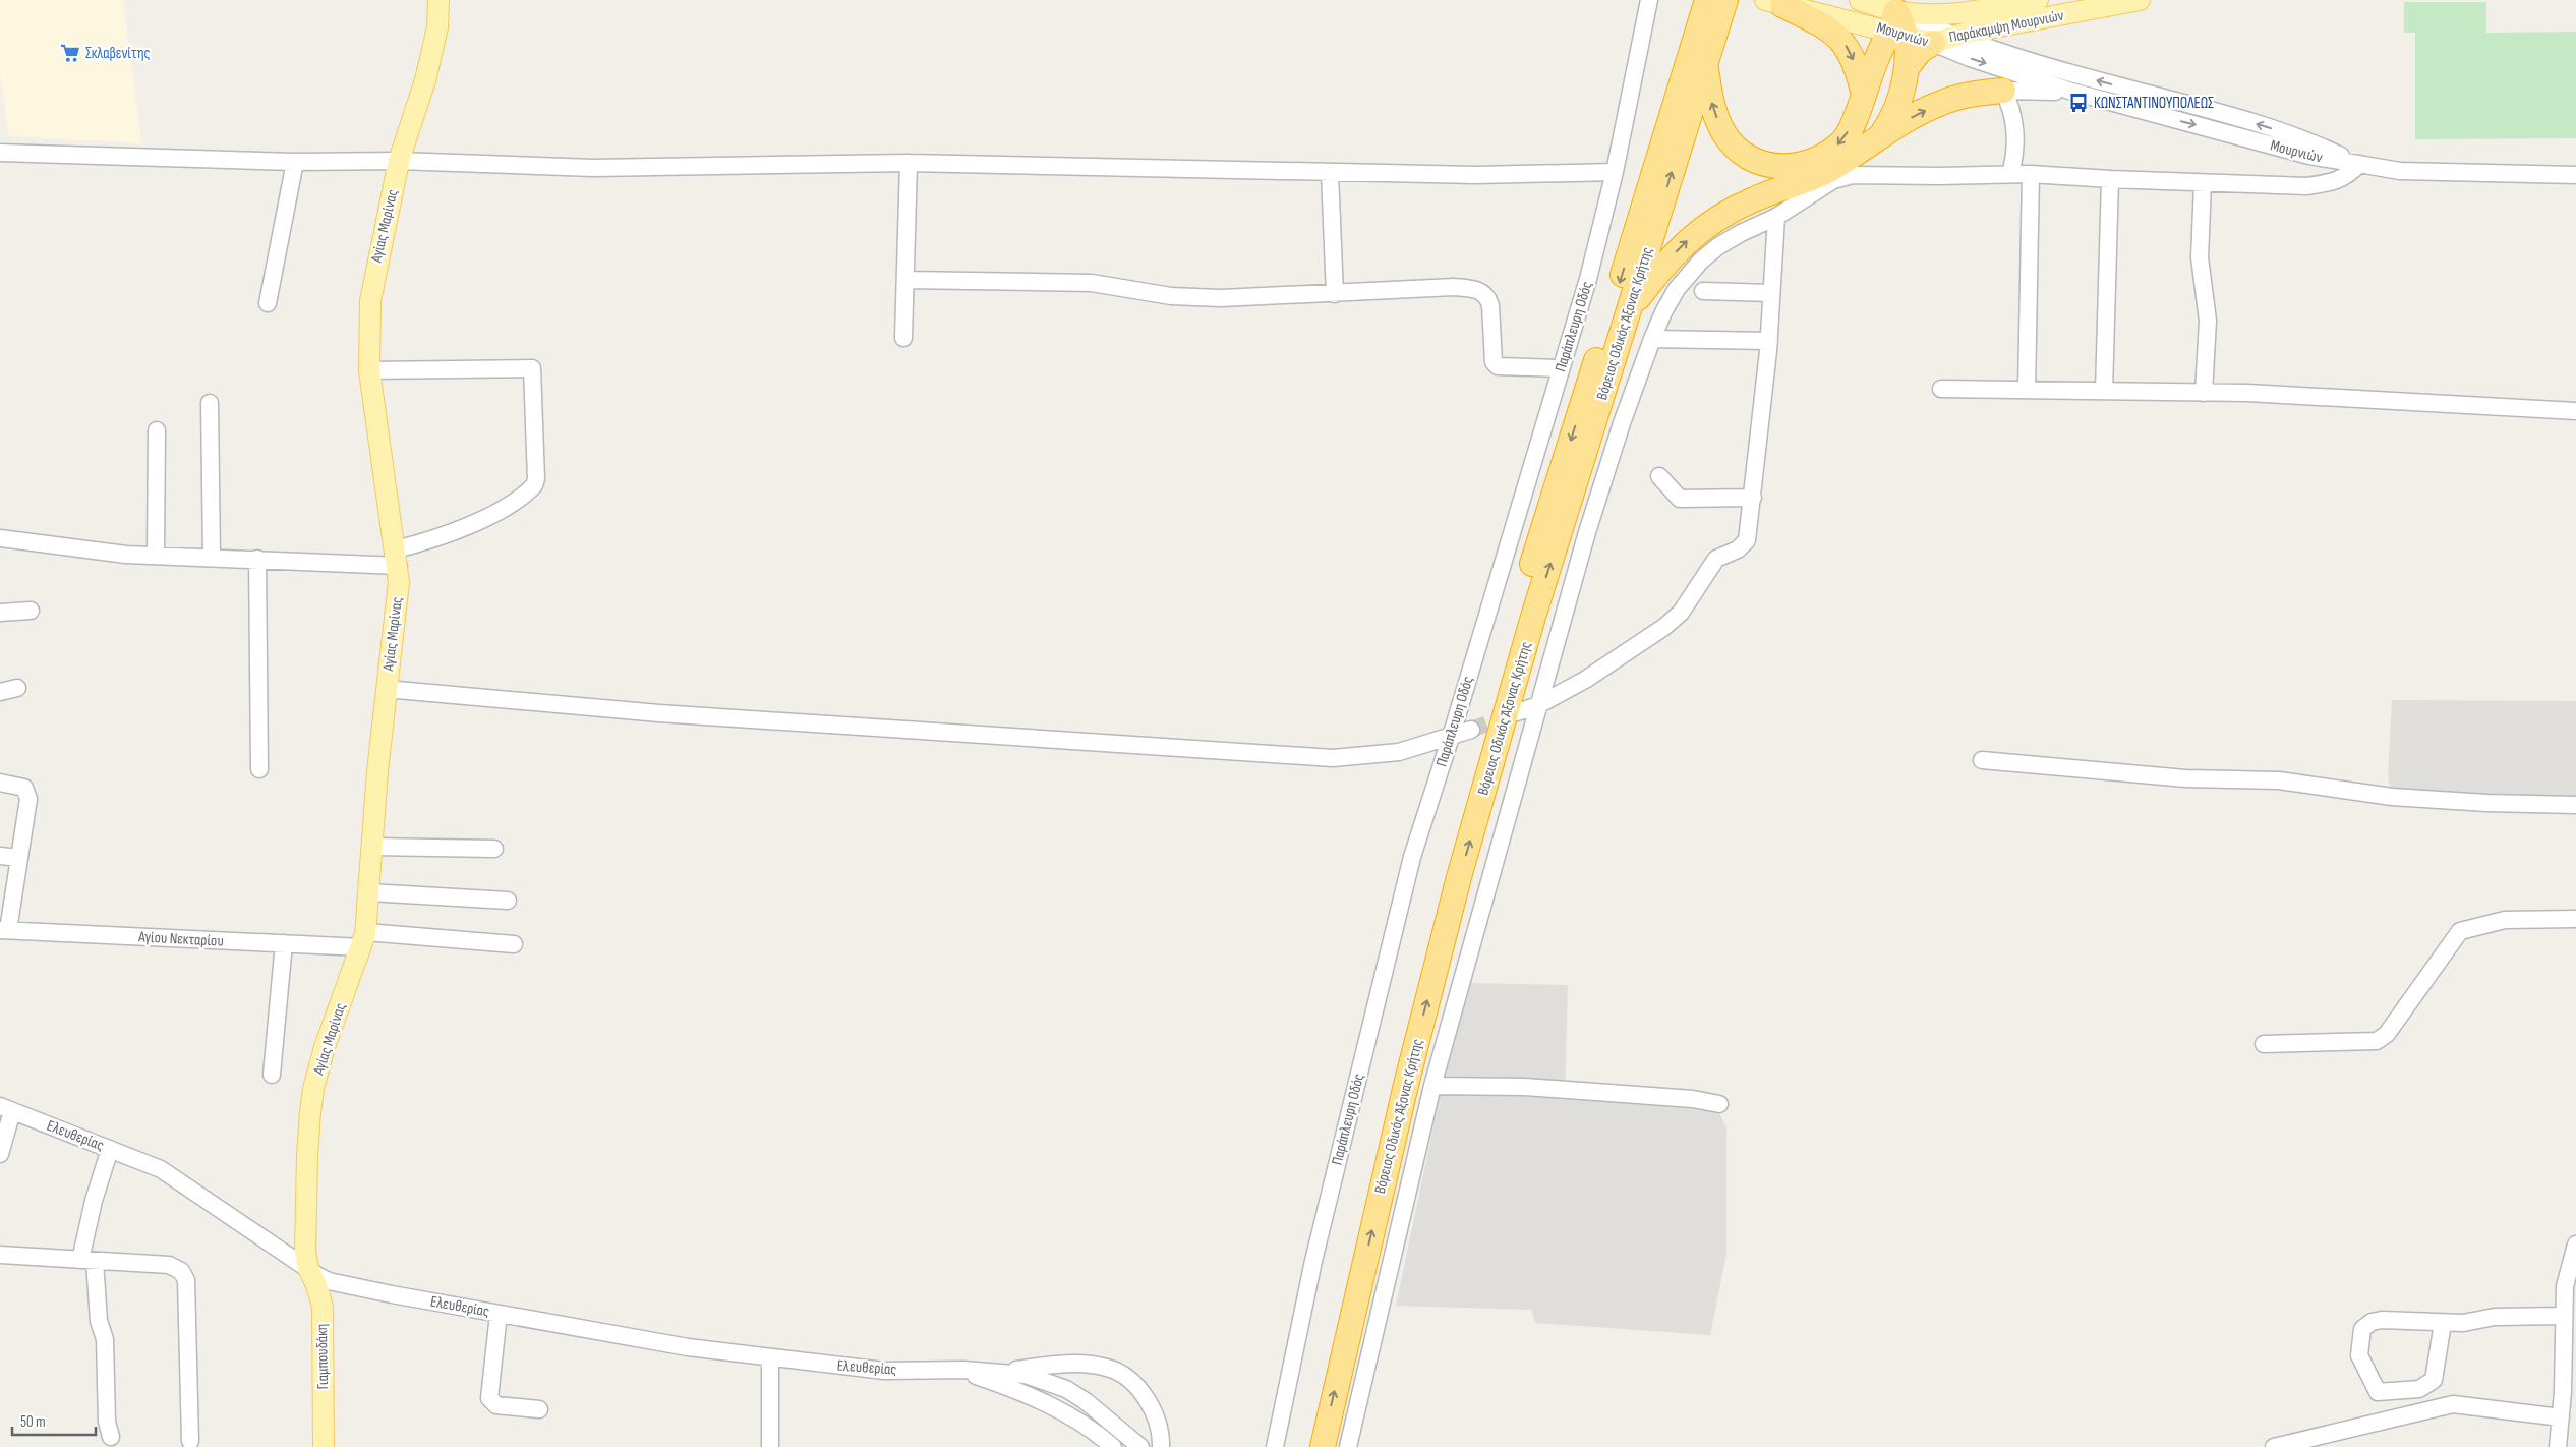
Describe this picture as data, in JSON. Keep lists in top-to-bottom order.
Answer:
{
  "streets": {
    "highway": ["Βόρειος Οδικός Άξονας Κρήτης"],
    "main road": [
      "Παράκαμψη Μουρνιών",
      "Μουρνιών",
      "Αγίας Μαρίνας",
      "Γιαμπουδάκη"
    ],
    "street": ["Παράπλευρη Οδός", "Αγίου Νεκταρίου", "Ελευθερίας"]
  },
  "crossings": [
    ["Παράκαμψη Μουρνιών", "Μουρνιών"],
    ["Αγίας Μαρίνας", "Αγίου Νεκταρίου"],
    ["Αγίας Μαρίνας", "Ελευθερίας"],
    ["Αγίας Μαρίνας", "Γιαμπουδάκη"],
    ["Ελευθερίας", "Γιαμπουδάκη"]
  ],
  "places": {
    "supermarket": ["Σκλαβενίτης"],
    "bus stop": ["ΚΩΝΣΤΑΝΤΙΝΟΥΠΟΛΕΩΣ"]
  },
  "scale_bar": "50 m"
}
